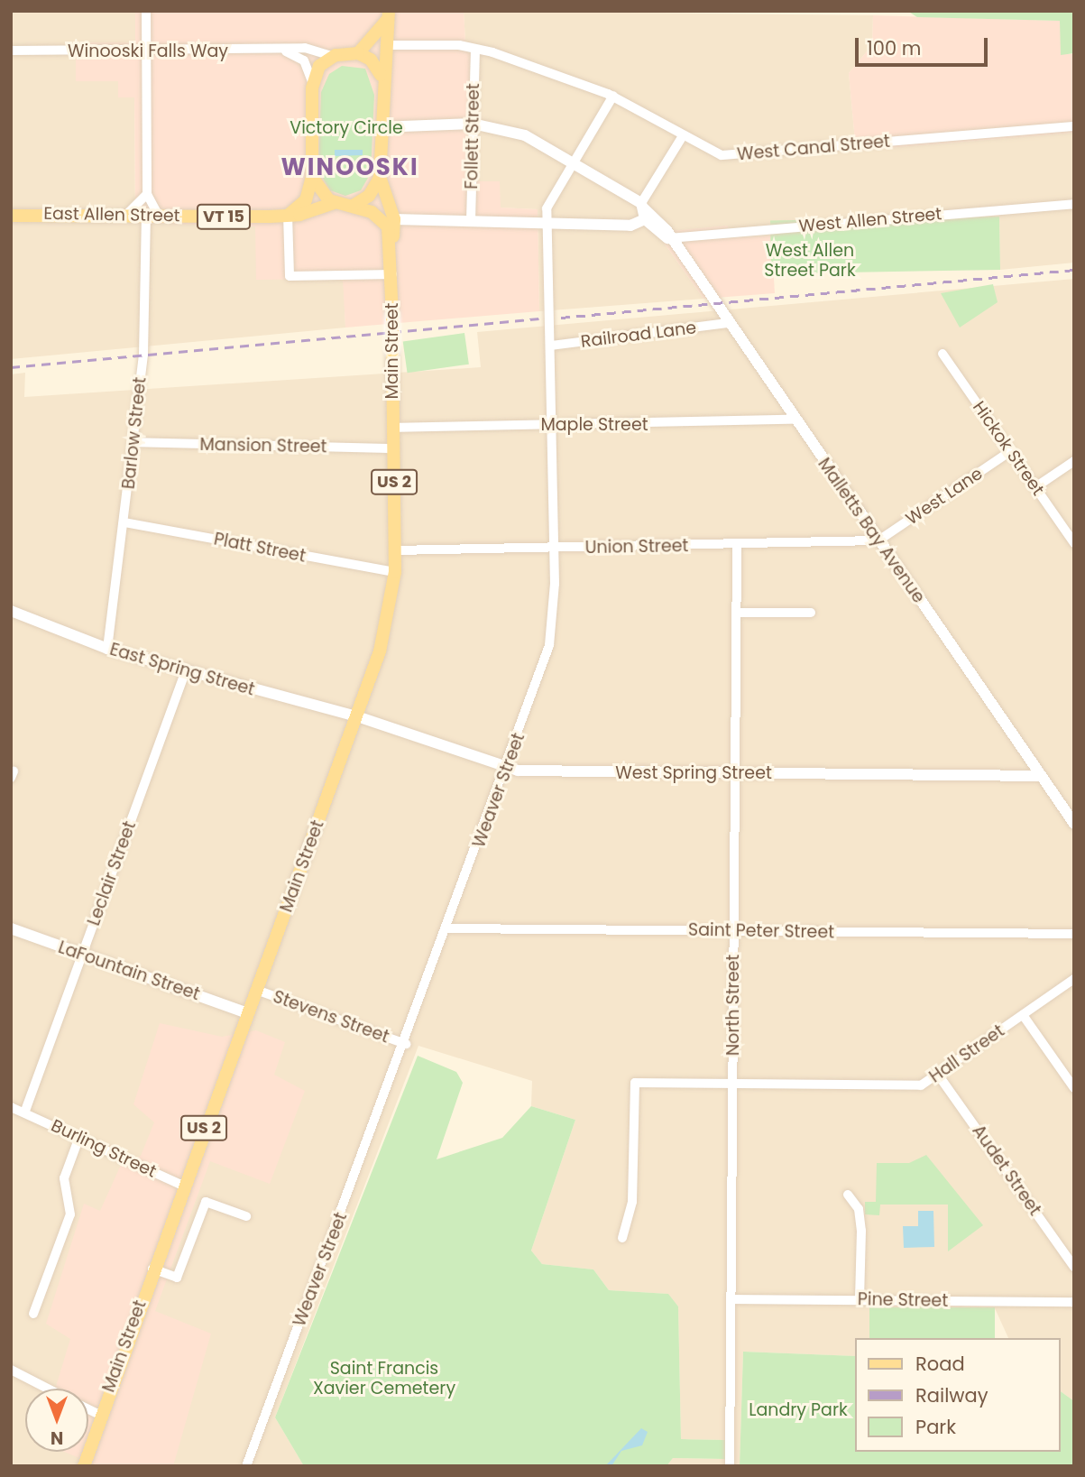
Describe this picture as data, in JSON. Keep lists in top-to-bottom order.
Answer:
{
  "streets": {
    "main road": [
      "East Allen Street",
      "VT 15",
      "Main Street",
      "US 2"
    ],
    "street": [
      "Winooski Falls Way",
      "Follett Street",
      "West Canal Street",
      "West Allen Street",
      "Railroad Lane",
      "Maple Street",
      "Barlow Street",
      "Mansion Street",
      "Hickok Street",
      "West Lane",
      "Malletts Bay Avenue",
      "Union Street",
      "Platt Street",
      "East Spring Street",
      "West Spring Street",
      "Weaver Street",
      "Leclair Street",
      "Saint Peter Street",
      "LaFountain Street",
      "North Street",
      "Stevens Street",
      "Hall Street",
      "Burling Street",
      "Audet Street",
      "Pine Street"
    ]
  },
  "crossings": [
    ["Follett Street", "West Canal Street"],
    ["Follett Street", "Malletts Bay Avenue"],
    ["West Canal Street", "Main Street"],
    ["West Canal Street", "Weaver Street"],
    ["East Allen Street", "Main Street"],
    ["East Allen Street", "Barlow Street"],
    ["West Allen Street", "Malletts Bay Avenue"],
    ["Railroad Lane", "Malletts Bay Avenue"],
    ["Railroad Lane", "Weaver Street"],
    ["Main Street", "Maple Street"],
    ["Main Street", "Mansion Street"],
    ["Main Street", "Malletts Bay Avenue"],
    ["Main Street", "Union Street"],
    ["Main Street", "Platt Street"],
    ["Main Street", "East Spring Street"],
    ["Main Street", "West Spring Street"],
    ["Main Street", "LaFountain Street"],
    ["Main Street", "Stevens Street"],
    ["Main Street", "Burling Street"],
    ["Maple Street", "Malletts Bay Avenue"],
    ["Maple Street", "Weaver Street"],
    ["Barlow Street", "Mansion Street"],
    ["Barlow Street", "Platt Street"],
    ["Barlow Street", "East Spring Street"],
    ["Hickok Street", "West Lane"],
    ["West Lane", "Malletts Bay Avenue"],
    ["West Lane", "Union Street"],
    ["Malletts Bay Avenue", "Union Street"],
    ["Malletts Bay Avenue", "West Spring Street"],
    ["Malletts Bay Avenue", "Weaver Street"],
    ["Union Street", "Weaver Street"],
    ["Union Street", "North Street"],
    ["East Spring Street", "West Spring Street"],
    ["East Spring Street", "Leclair Street"],
    ["West Spring Street", "Weaver Street"],
    ["West Spring Street", "North Street"],
    ["Weaver Street", "Saint Peter Street"],
    ["Weaver Street", "Stevens Street"],
    ["Leclair Street", "LaFountain Street"],
    ["Leclair Street", "Burling Street"],
    ["Saint Peter Street", "North Street"],
    ["North Street", "Hall Street"],
    ["North Street", "Pine Street"],
    ["Hall Street", "Audet Street"]
  ],
  "districts": ["WINOOSKI"],
  "parks": [
    "Victory Circle",
    "West Allen Street Park",
    "Saint Francis Xavier Cemetery",
    "Landry Park"
  ],
  "legend": ["Road", "Railway", "Park"],
  "scale_bar": "100 m",
  "north": "bottom"
}
